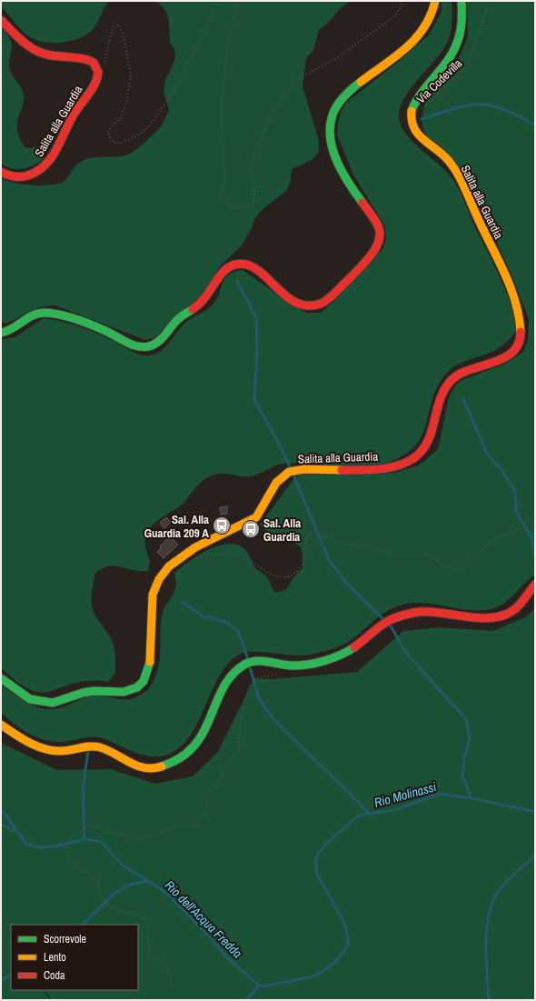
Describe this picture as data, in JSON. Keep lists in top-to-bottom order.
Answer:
{
  "streets": {
    "main road": ["Salita alla Guardia"],
    "path": ["Via Codevilla"]
  },
  "water": ["Rio Molinassi", "Rio dell'Acqua Fredda"],
  "places": {
    "bus stop": ["Sal. Alla Guardia 209 A", "Sal. Alla Guardia"]
  },
  "legend": ["Scorrevole", "Lento", "Coda"]
}
